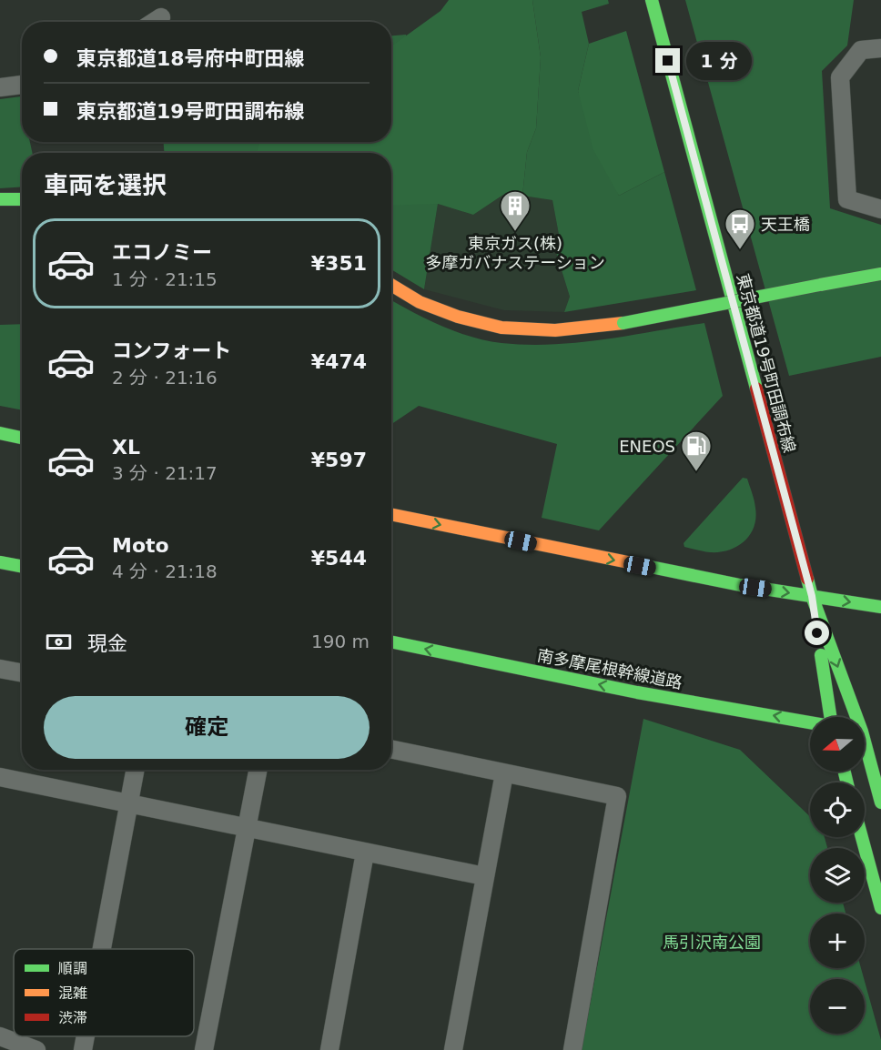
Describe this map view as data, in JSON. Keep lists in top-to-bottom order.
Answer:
{
  "streets": {
    "main road": ["東京都道19号町田調布線", "南多摩尾根幹線道路"]
  },
  "one_way": ["南多摩尾根幹線道路"],
  "parks": ["馬引沢南公園"],
  "places": {
    "building": ["東京ガス(株) 多摩ガバナステーション"],
    "bus stop": ["天王橋"],
    "fuel station": ["ENEOS"]
  },
  "legend": ["順調", "混雑", "渋滞"],
  "north": "left",
  "page": {
    "banner": ["東京都道18号府中町田線", "東京都道19号町田調布線"],
    "bubble": "1 分",
    "heading": "車両を選択",
    "list": [
      {
        "name": "エコノミー",
        "note": "1 分 · 21:15",
        "value": "¥351"
      },
      {
        "name": "コンフォート",
        "note": "2 分 · 21:16",
        "value": "¥474"
      },
      {
        "name": "XL",
        "note": "3 分 · 21:17",
        "value": "¥597"
      },
      {
        "name": "Moto",
        "note": "4 分 · 21:18",
        "value": "¥544"
      }
    ],
    "pay": ["現金", "190 m"],
    "buttons": "確定",
    "map_buttons": ["+", "−"]
  }
}
